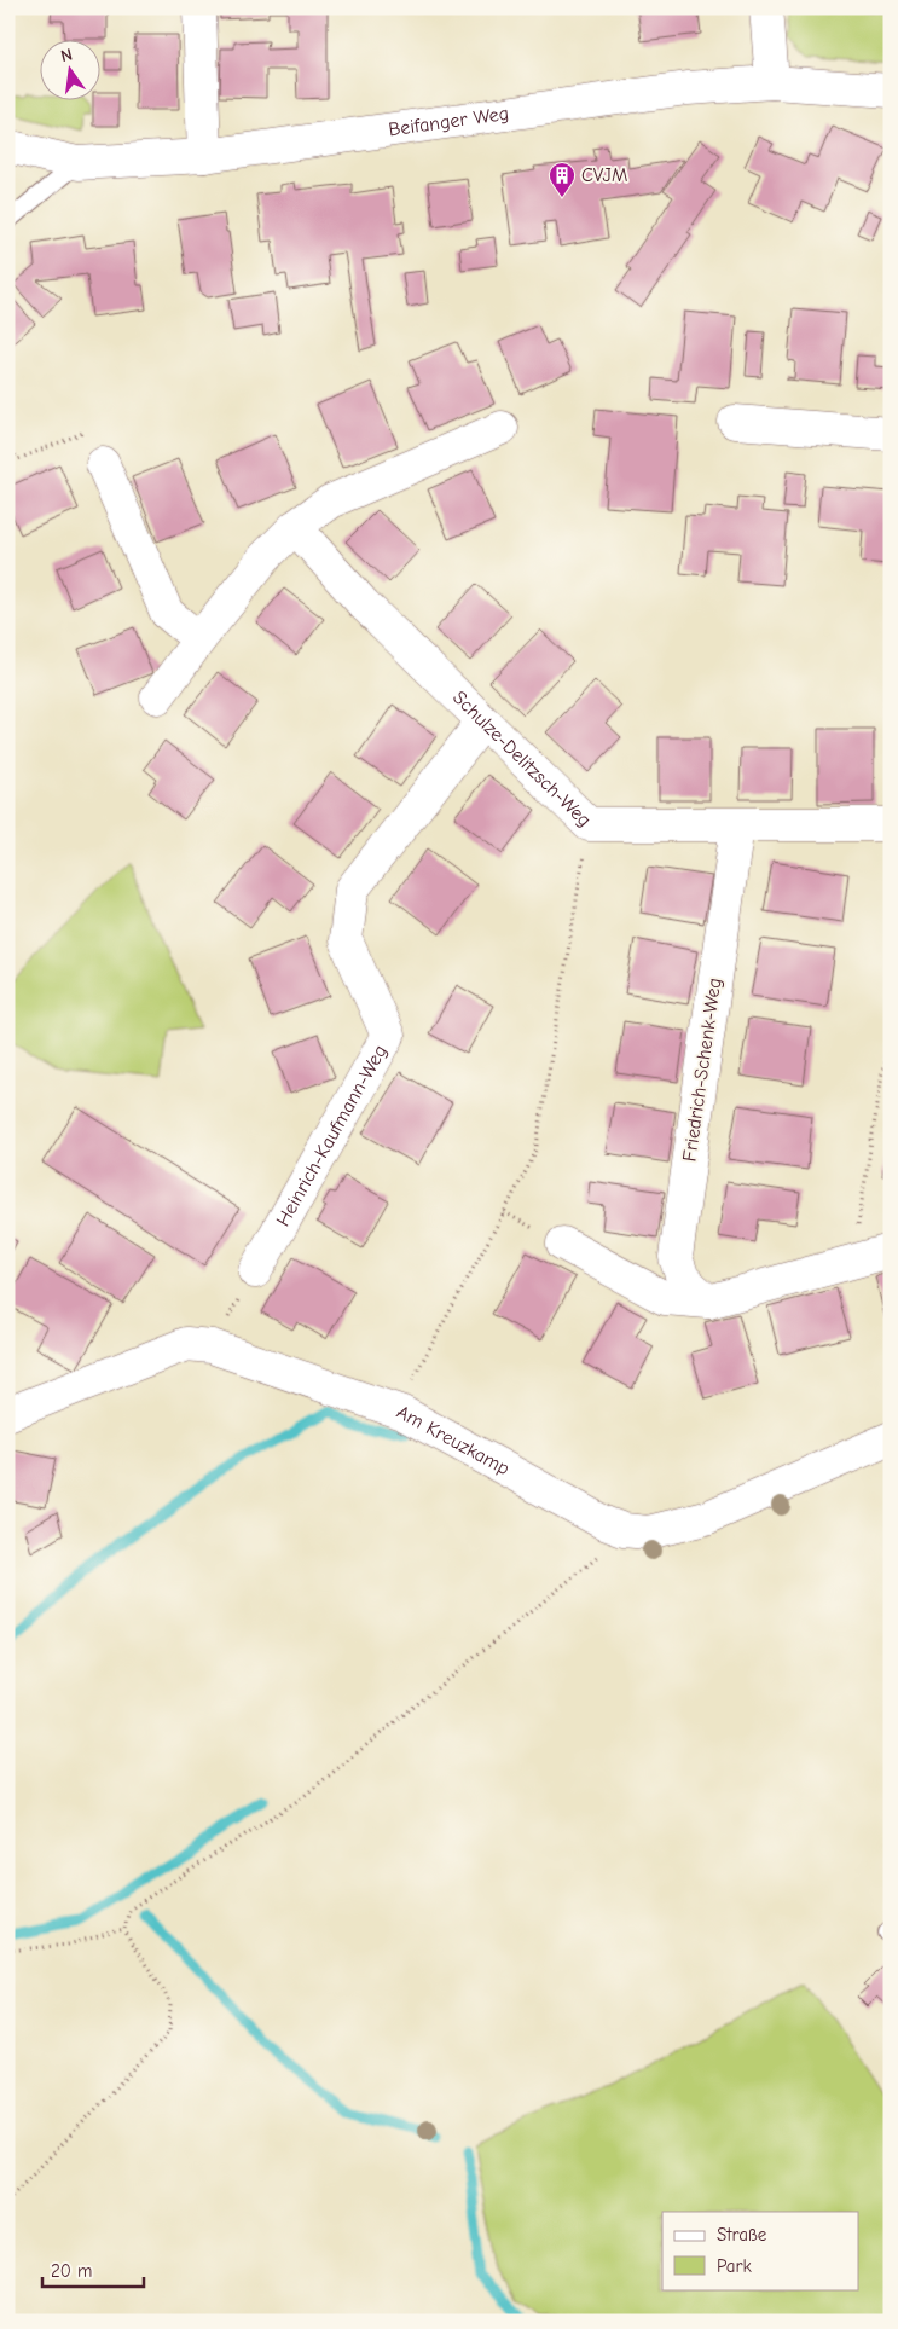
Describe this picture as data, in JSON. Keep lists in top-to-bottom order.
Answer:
{
  "streets": {
    "street": [
      "Beifanger Weg",
      "Schulze-Delitzsch-Weg",
      "Friedrich-Schenk-Weg",
      "Heinrich-Kaufmann-Weg",
      "Am Kreuzkamp"
    ]
  },
  "crossings": [
    ["Schulze-Delitzsch-Weg", "Friedrich-Schenk-Weg"],
    ["Schulze-Delitzsch-Weg", "Heinrich-Kaufmann-Weg"]
  ],
  "places": {
    "building": ["CVJM"]
  },
  "legend": ["Straße", "Park"],
  "scale_bar": "20 m",
  "north": "top"
}
